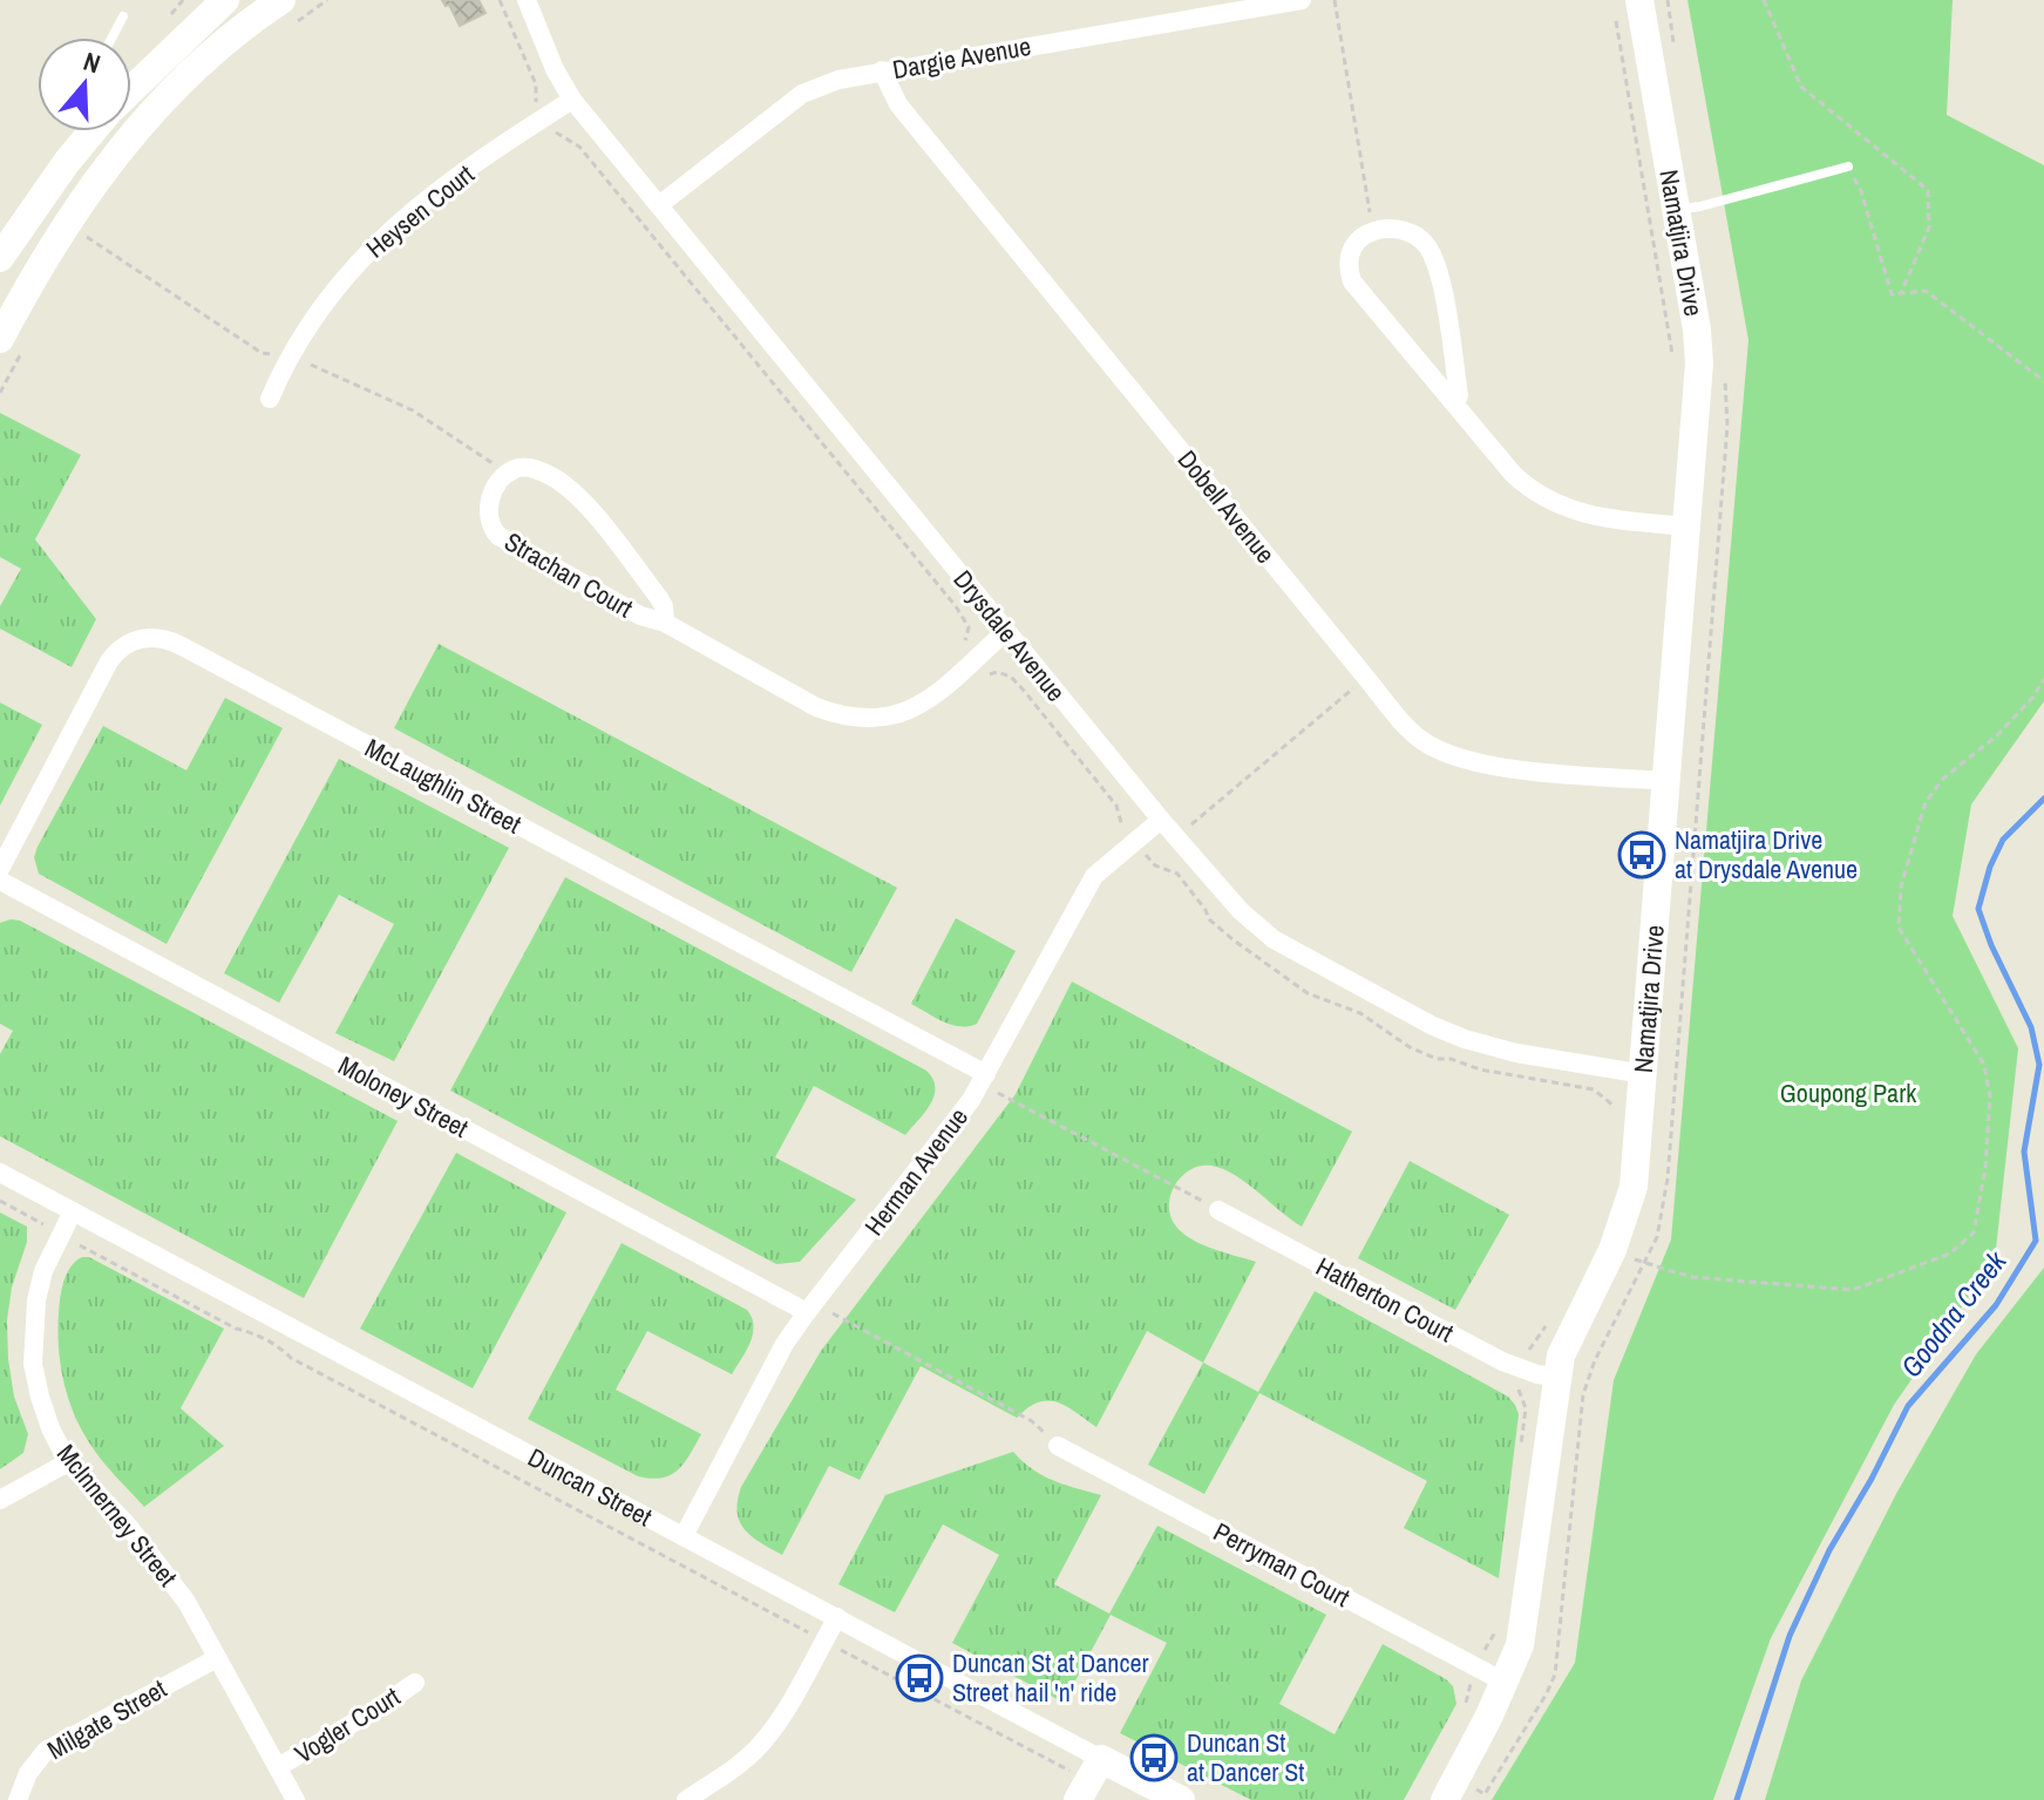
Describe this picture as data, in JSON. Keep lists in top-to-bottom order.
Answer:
{
  "streets": {
    "street": [
      "Dargie Avenue",
      "Heysen Court",
      "Namatjira Drive",
      "Dobell Avenue",
      "Strachan Court",
      "Drysdale Avenue",
      "McLaughlin Street",
      "Moloney Street",
      "Herman Avenue",
      "Hatherton Court",
      "Duncan Street",
      "McInnerney Street",
      "Perryman Court",
      "Milgate Street",
      "Vogler Court"
    ]
  },
  "crossings": [
    ["Dargie Avenue", "Dobell Avenue"],
    ["Dargie Avenue", "Drysdale Avenue"],
    ["Heysen Court", "Drysdale Avenue"],
    ["Namatjira Drive", "Dobell Avenue"],
    ["Namatjira Drive", "Drysdale Avenue"],
    ["Namatjira Drive", "Hatherton Court"],
    ["Namatjira Drive", "Perryman Court"],
    ["Strachan Court", "Drysdale Avenue"],
    ["Drysdale Avenue", "Herman Avenue"],
    ["McLaughlin Street", "Herman Avenue"],
    ["Moloney Street", "Herman Avenue"],
    ["Herman Avenue", "Duncan Street"],
    ["Duncan Street", "McInnerney Street"],
    ["McInnerney Street", "Milgate Street"],
    ["McInnerney Street", "Vogler Court"]
  ],
  "water": ["Goodna Creek"],
  "parks": ["Goupong Park"],
  "places": {
    "bus stop": ["Namatjira Drive at Drysdale Avenue", "Duncan St at Dancer Street hail 'n' ride", "Duncan St at Dancer St"]
  },
  "north": "top"
}
